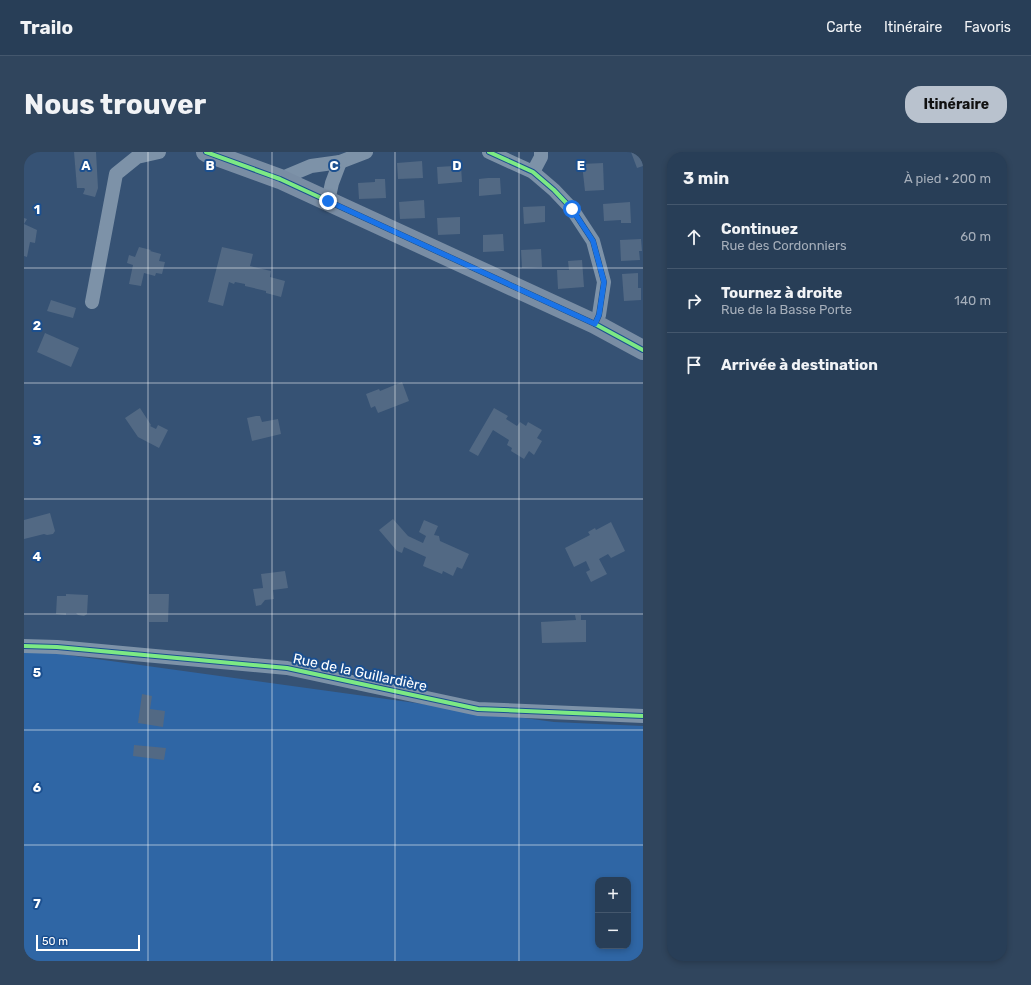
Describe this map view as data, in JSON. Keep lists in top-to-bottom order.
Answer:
{
  "streets": {
    "street": ["Rue de la Guillardière"]
  },
  "scale_bar": "50 m",
  "page": {
    "header": "Trailo",
    "nav": ["Carte", "Itinéraire", "Favoris"],
    "buttons": "Itinéraire",
    "title": "Nous trouver",
    "heading": ["3 min", "À pied · 200 m"],
    "list": [
      ["Continuez", "Rue des Cordonniers", "60 m"],
      ["Tournez à droite", "Rue de la Basse Porte", "140 m"],
      "Arrivée à destination"
    ],
    "map_buttons": ["+", "−"],
    "scale": "50 m"
  },
  "grid": {
    "columns": [
      "A",
      "B",
      "C",
      "D",
      "E"
    ],
    "rows": [
      "1",
      "2",
      "3",
      "4",
      "5",
      "6",
      "7"
    ]
  }
}
